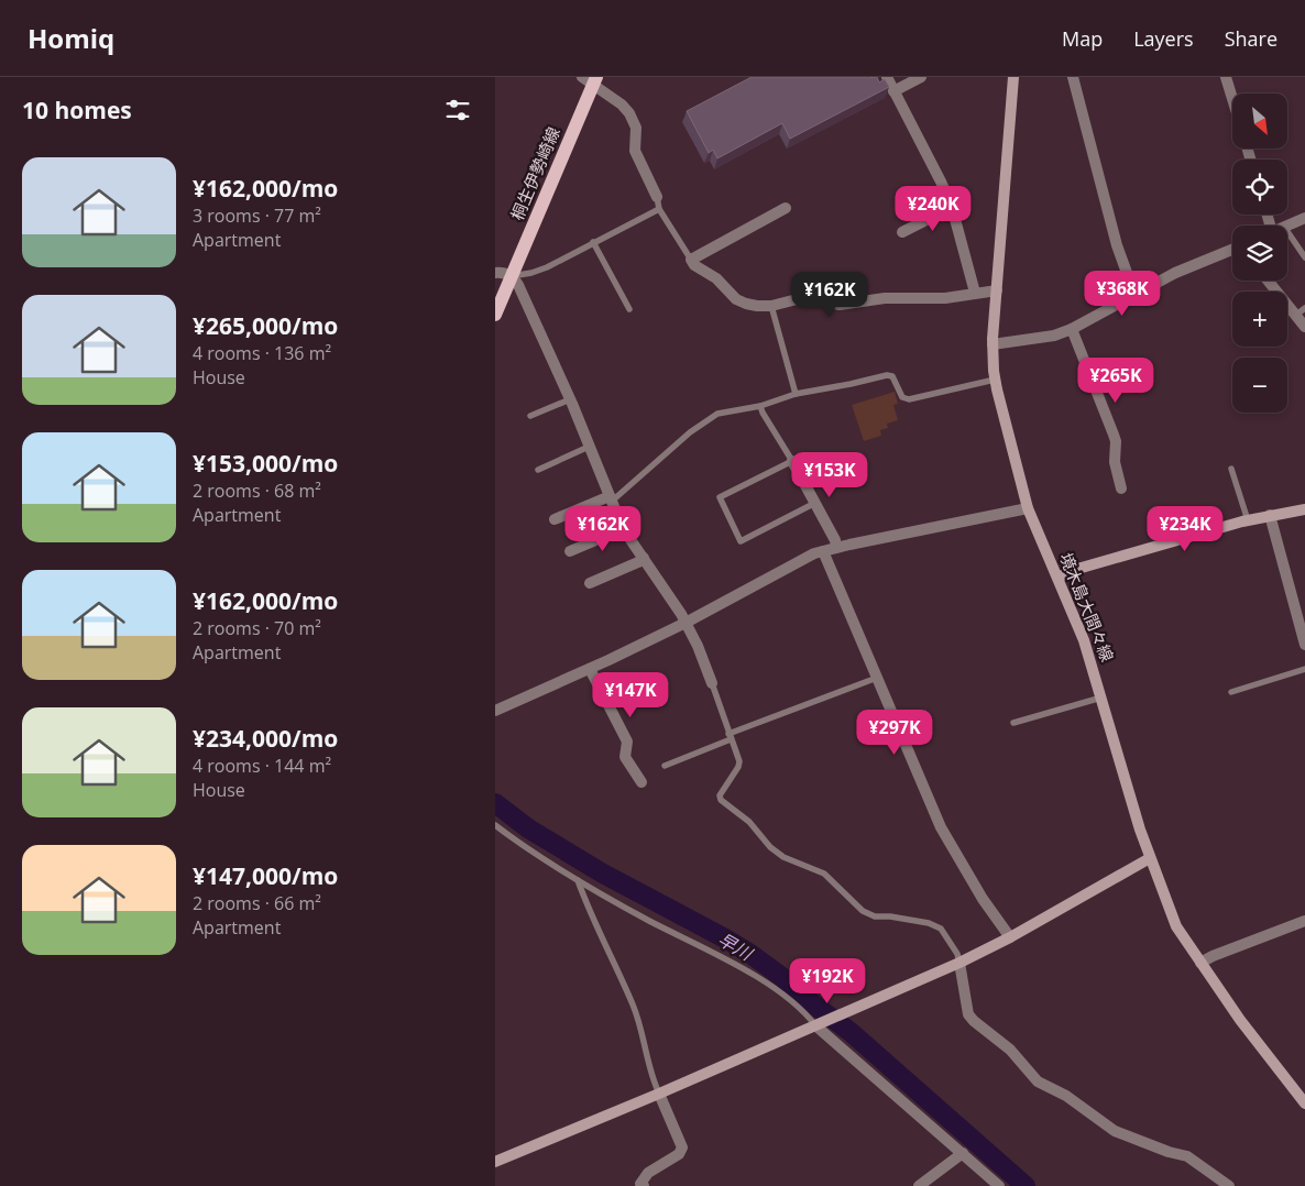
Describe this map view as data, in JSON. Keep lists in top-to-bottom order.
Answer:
{
  "streets": {
    "main road": ["桐生伊勢崎線", "境木島大間々線"]
  },
  "water": ["早川"],
  "north": "bottom right",
  "page": {
    "header": "Homiq",
    "nav": ["Map", "Layers", "Share"],
    "heading": "10 homes",
    "map_buttons": ["+", "−"],
    "list": [
      {
        "name": "¥162,000/mo",
        "note": "3 rooms · 77 m² · Apartment"
      },
      {
        "name": "¥265,000/mo",
        "note": "4 rooms · 136 m² · House"
      },
      {
        "name": "¥153,000/mo",
        "note": "2 rooms · 68 m² · Apartment"
      },
      {
        "name": "¥162,000/mo",
        "note": "2 rooms · 70 m² · Apartment"
      },
      {
        "name": "¥234,000/mo",
        "note": "4 rooms · 144 m² · House"
      },
      {
        "name": "¥147,000/mo",
        "note": "2 rooms · 66 m² · Apartment"
      }
    ],
    "price": [
      "¥240K",
      "¥368K",
      "¥162K",
      "¥265K",
      "¥153K",
      "¥162K",
      "¥234K",
      "¥147K",
      "¥297K",
      "¥192K"
    ]
  }
}
